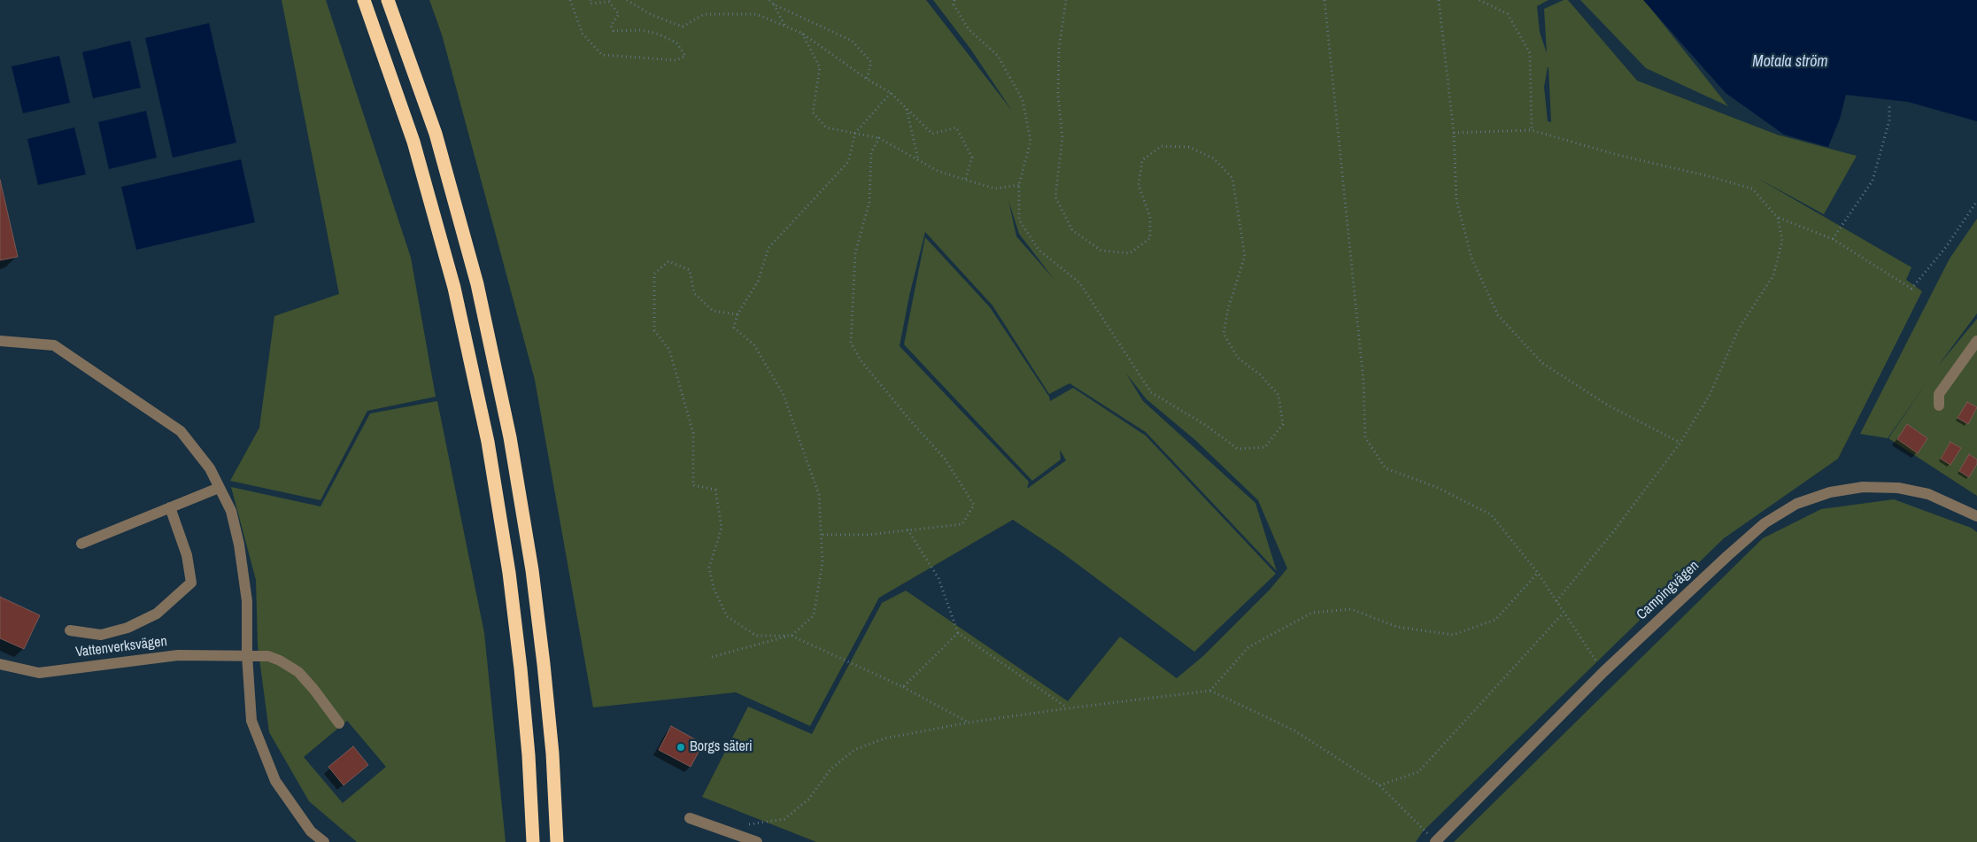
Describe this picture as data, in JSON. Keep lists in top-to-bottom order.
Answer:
{
  "streets": {
    "street": ["Campingvägen", "Vattenverksvägen"]
  },
  "water": ["Motala ström"],
  "places": ["Borgs säteri"]
}
